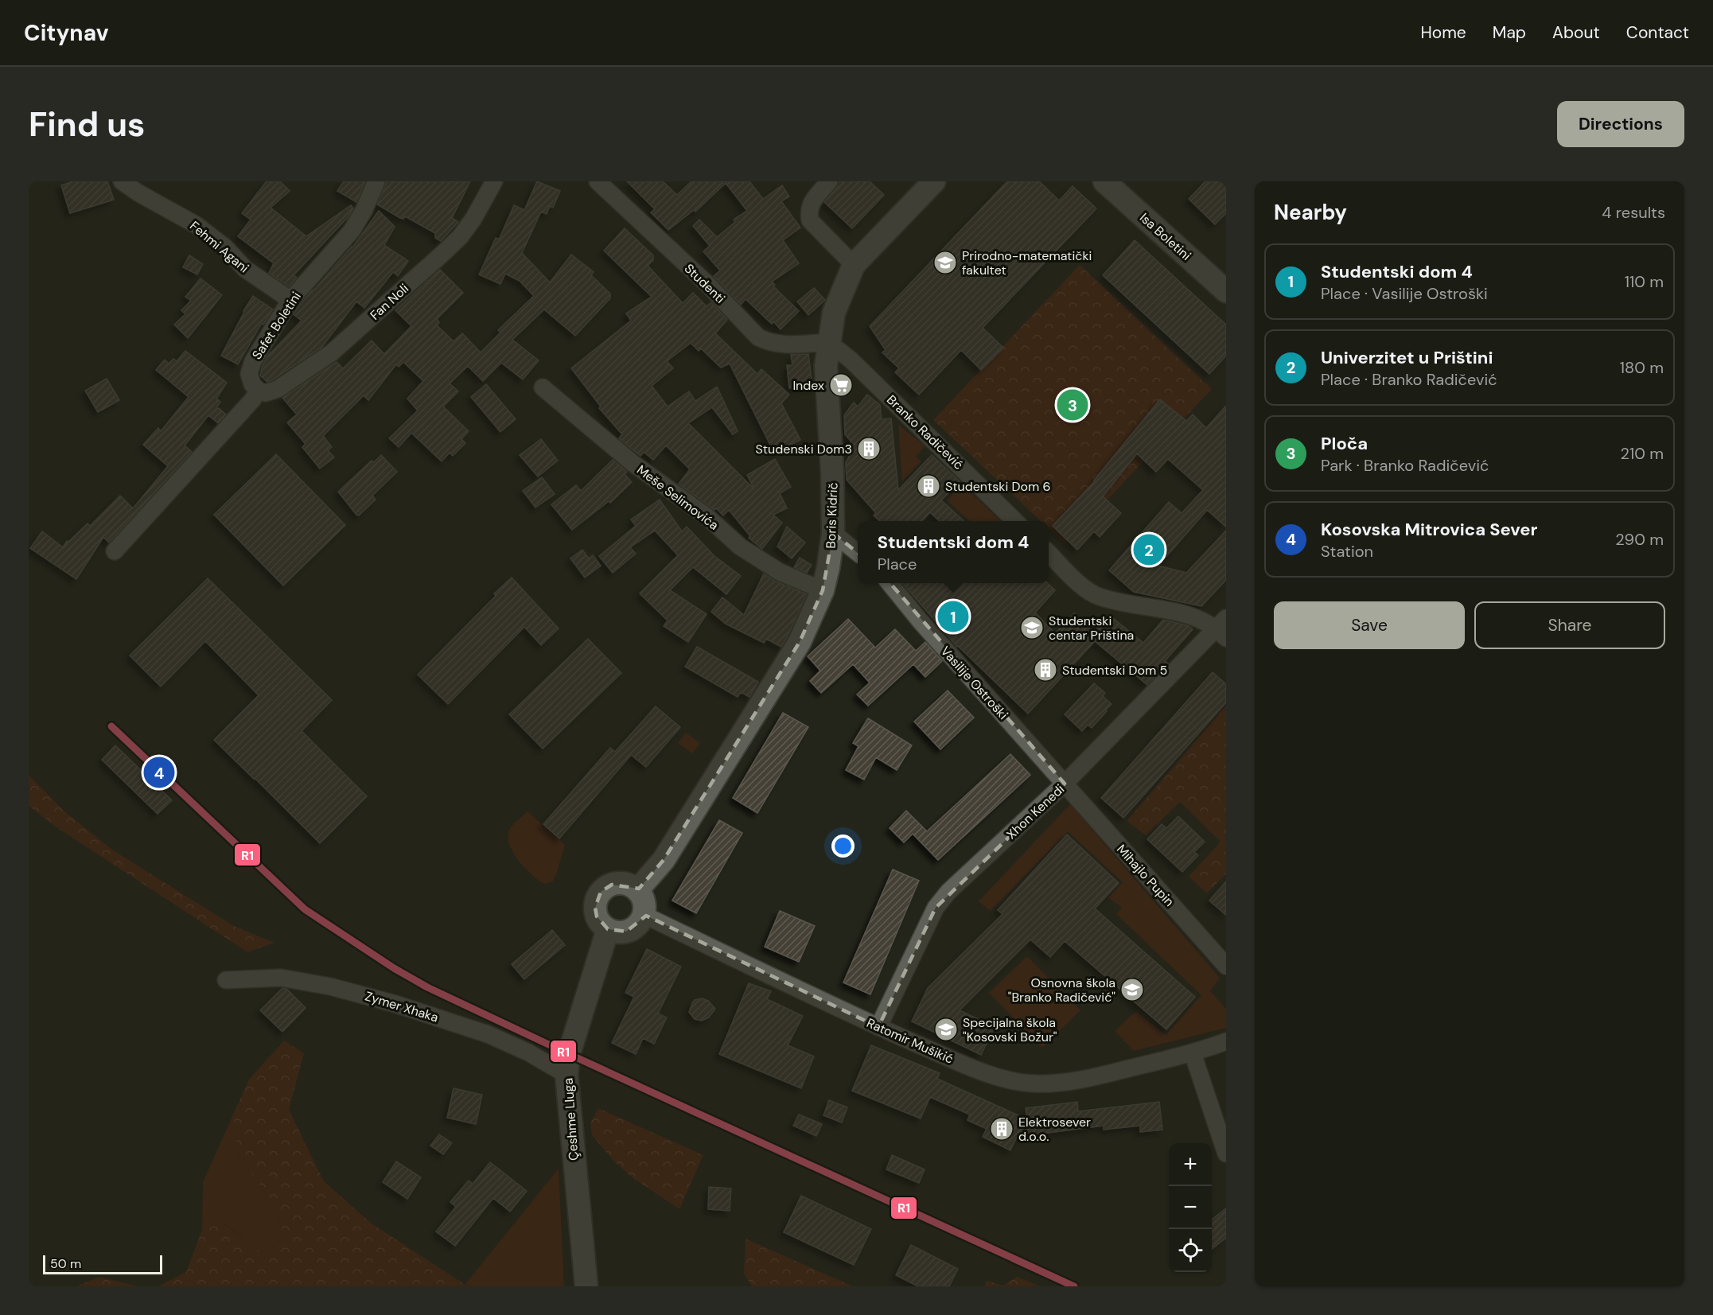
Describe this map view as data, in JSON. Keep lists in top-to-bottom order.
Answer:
{
  "streets": {
    "main road": ["Isa Boletini", "Boris Kidrič", "Çeshme Lluga"],
    "street": [
      "Fehmi Agani",
      "Studenti",
      "Fan Noli",
      "Safet Boletini",
      "Branko Radičević",
      "Meše Selimovića",
      "Vasilije Ostroški",
      "Xhon Kenedi",
      "Mihajlo Pupin",
      "Zymer Xhaka",
      "Ratomir Mušikić"
    ]
  },
  "crossings": [
    ["Fehmi Agani", "Safet Boletini"],
    ["Studenti", "Branko Radičević"],
    ["Studenti", "Boris Kidrič"],
    ["Fan Noli", "Safet Boletini"],
    ["Branko Radičević", "Boris Kidrič"],
    ["Meše Selimovića", "Boris Kidrič"],
    ["Boris Kidrič", "Ratomir Mušikić"],
    ["Boris Kidrič", "Çeshme Lluga"],
    ["Vasilije Ostroški", "Xhon Kenedi"],
    ["Vasilije Ostroški", "Mihajlo Pupin"],
    ["Xhon Kenedi", "Mihajlo Pupin"],
    ["Xhon Kenedi", "Ratomir Mušikić"],
    ["Zymer Xhaka", "Çeshme Lluga"],
    ["Ratomir Mušikić", "Çeshme Lluga"]
  ],
  "places": {
    "school or university": [
      "Prirodno-matematički fakultet",
      "Studentski centar Priština",
      "Osnovna škola \"Branko Radičević\"",
      "Specijalna škola \"Kosovski Božur\""
    ],
    "supermarket": ["Index"],
    "building": [
      "Studenski Dom3",
      "Studentski Dom 6",
      "Studentski Dom 5",
      "Elektrosever d.o.o."
    ]
  },
  "lines": ["transit line R1"],
  "scale_bar": "50 m",
  "page": {
    "header": "Citynav",
    "nav": [
      "Home",
      "Map",
      "About",
      "Contact"
    ],
    "buttons": [
      "Directions",
      ["Save", "Share"]
    ],
    "title": "Find us",
    "heading": ["Nearby", "4 results"],
    "list": [
      {
        "mark": "1",
        "name": "Studentski dom 4",
        "note": "Place · Vasilije Ostroški",
        "value": "110 m"
      },
      {
        "mark": "2",
        "name": "Univerzitet u Prištini",
        "note": "Place · Branko Radičević",
        "value": "180 m"
      },
      {
        "mark": "3",
        "name": "Ploča",
        "note": "Park · Branko Radičević",
        "value": "210 m"
      },
      {
        "mark": "4",
        "name": "Kosovska Mitrovica Sever",
        "note": "Station",
        "value": "290 m"
      }
    ],
    "pins": [
      "3",
      "2",
      "1",
      "4"
    ],
    "popup": ["Studentski dom 4", "Place"],
    "map_buttons": ["+", "−"],
    "scale": "50 m"
  }
}
